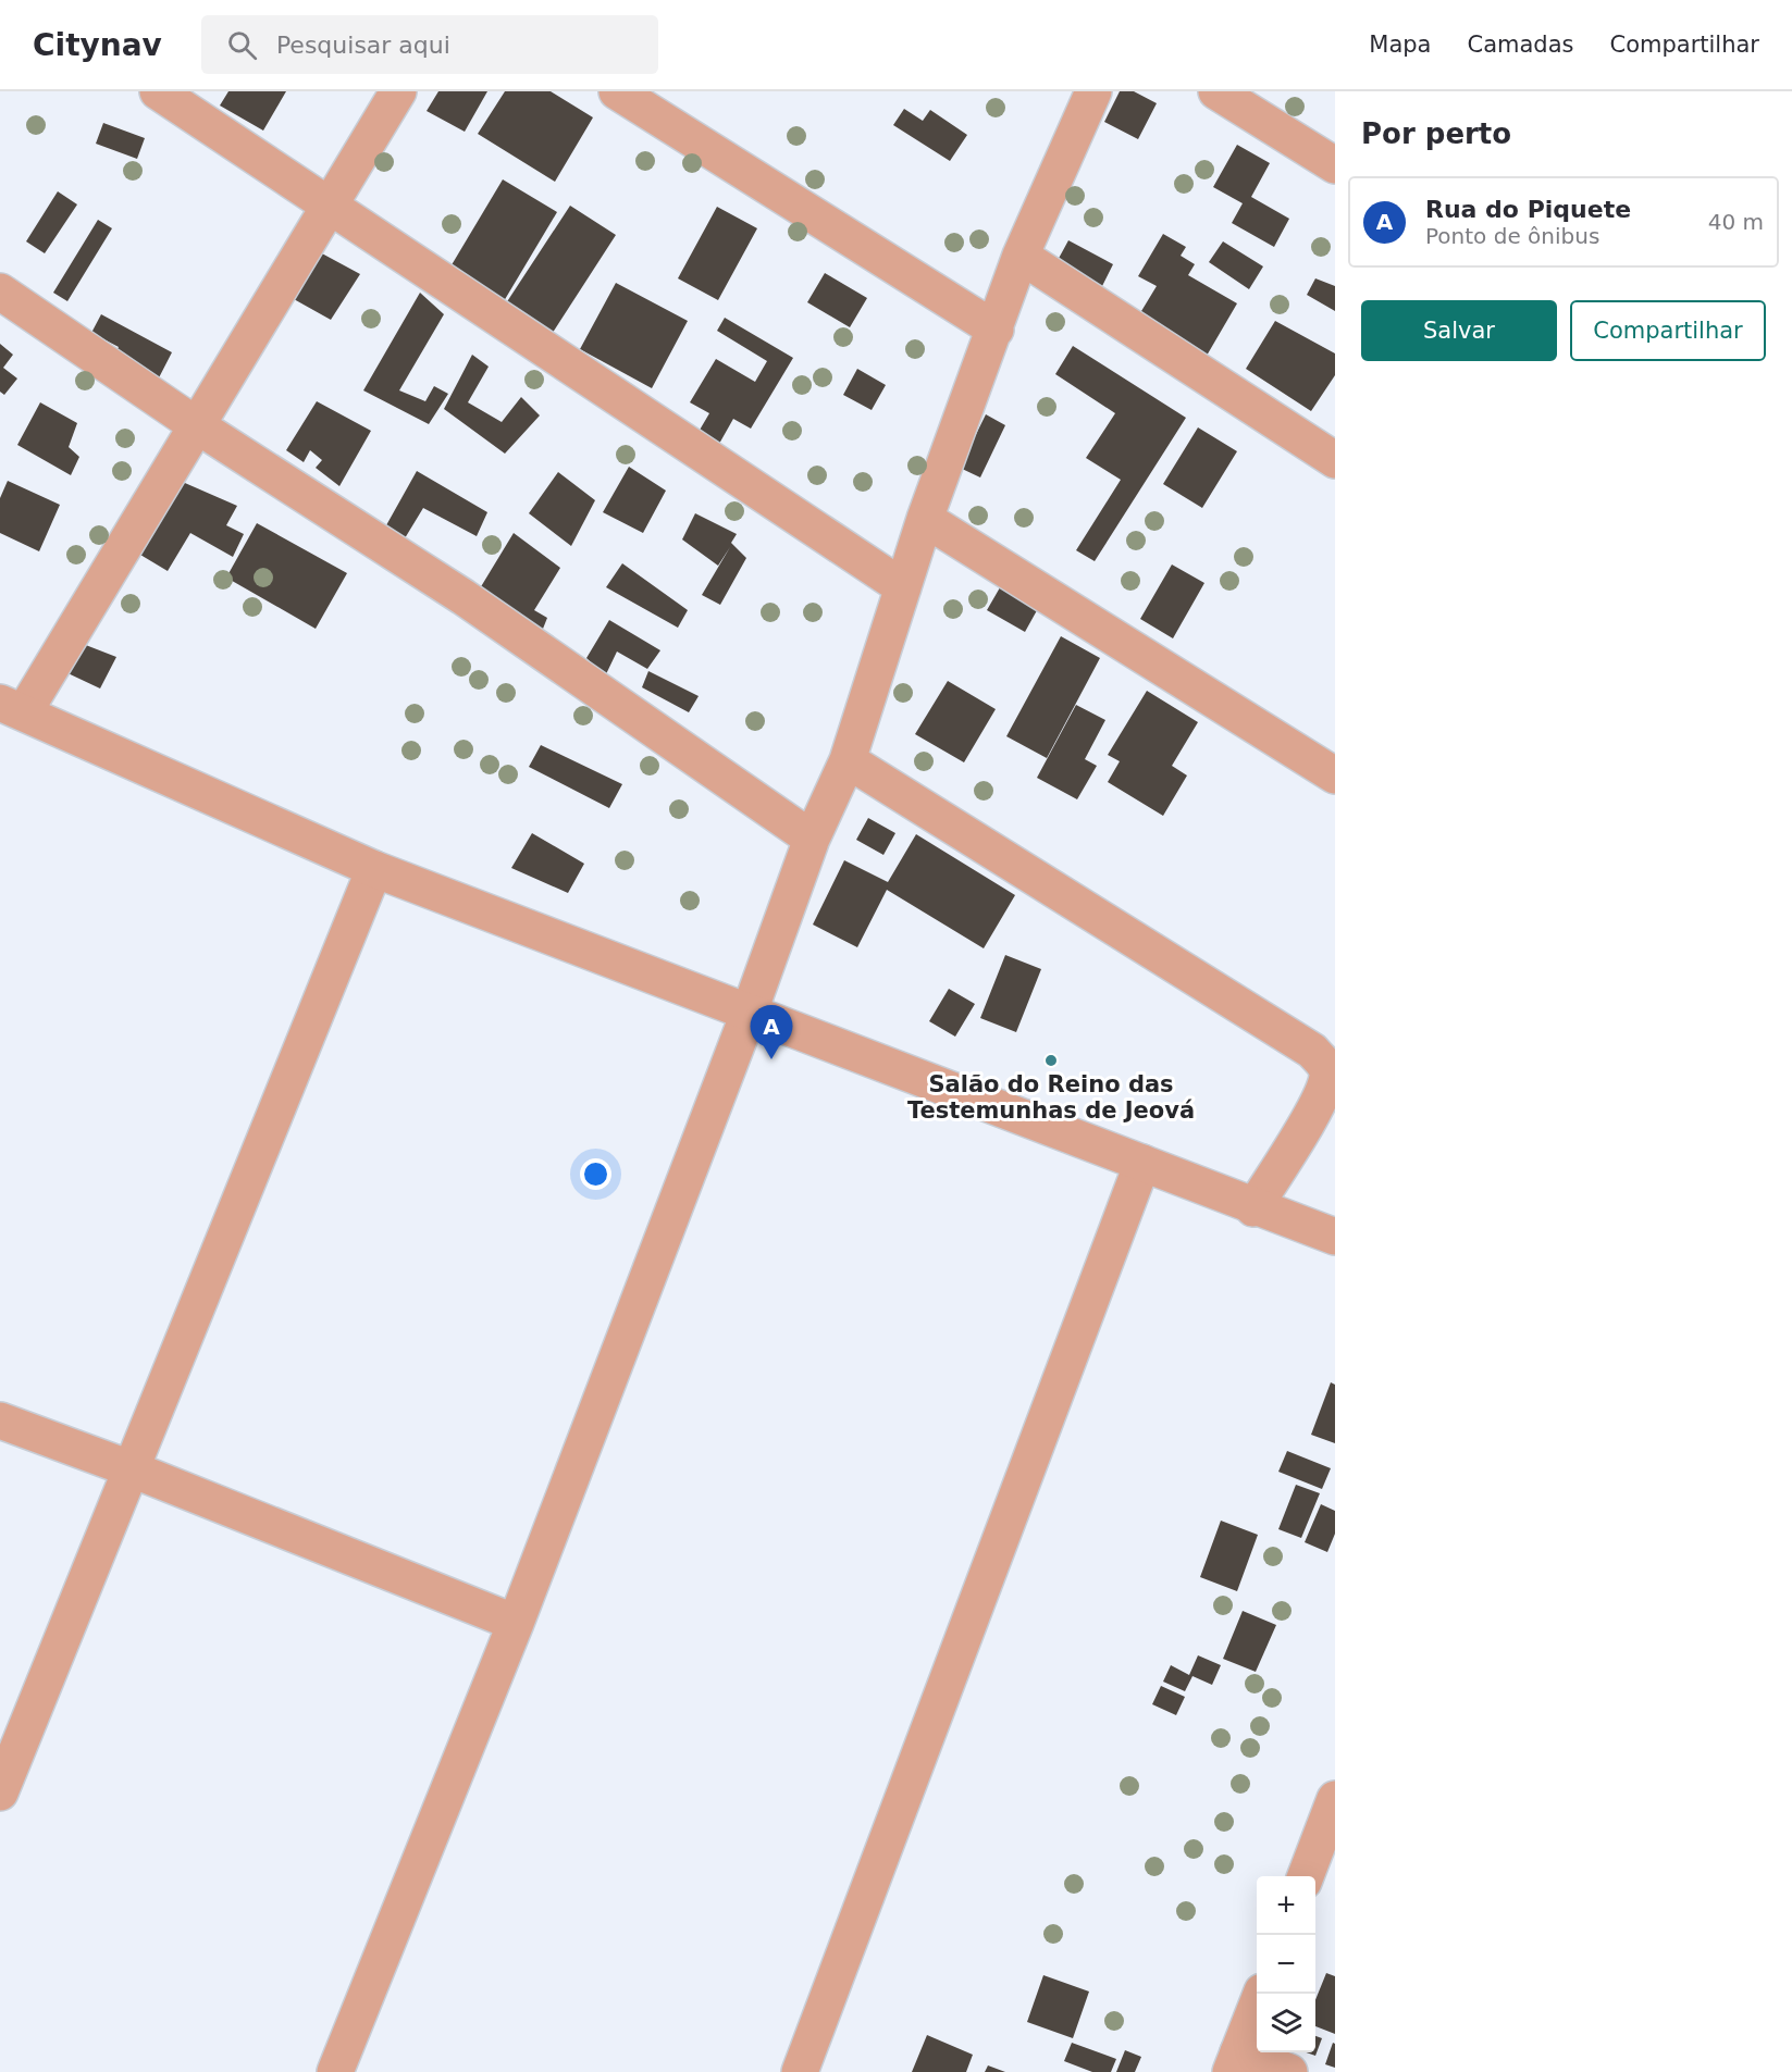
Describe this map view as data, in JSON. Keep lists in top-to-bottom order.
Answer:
{
  "places": ["Salão do Reino das Testemunhas de Jeová"],
  "page": {
    "header": "Citynav",
    "search": "Pesquisar aqui",
    "nav": ["Mapa", "Camadas", "Compartilhar"],
    "heading": "Por perto",
    "list": [
      {
        "mark": "A",
        "name": "Rua do Piquete",
        "note": "Ponto de ônibus",
        "value": "40 m"
      }
    ],
    "buttons": ["Salvar", "Compartilhar"],
    "pins": "A",
    "map_buttons": ["+", "−"]
  }
}
